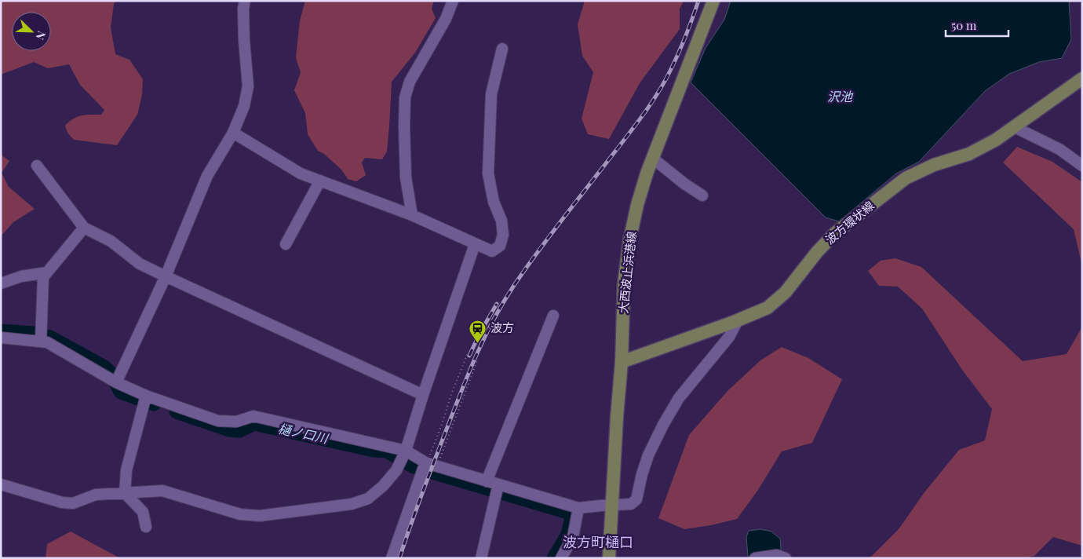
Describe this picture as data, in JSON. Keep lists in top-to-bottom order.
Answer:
{
  "streets": {
    "main road": ["波方環状線", "大西波止浜港線"]
  },
  "crossings": [
    ["波方環状線", "大西波止浜港線"]
  ],
  "districts": ["波方町樋口"],
  "water": ["沢池", "樋ノ口川"],
  "places": {
    "station": ["波方"]
  },
  "scale_bar": "50 m",
  "north": "bottom right"
}
